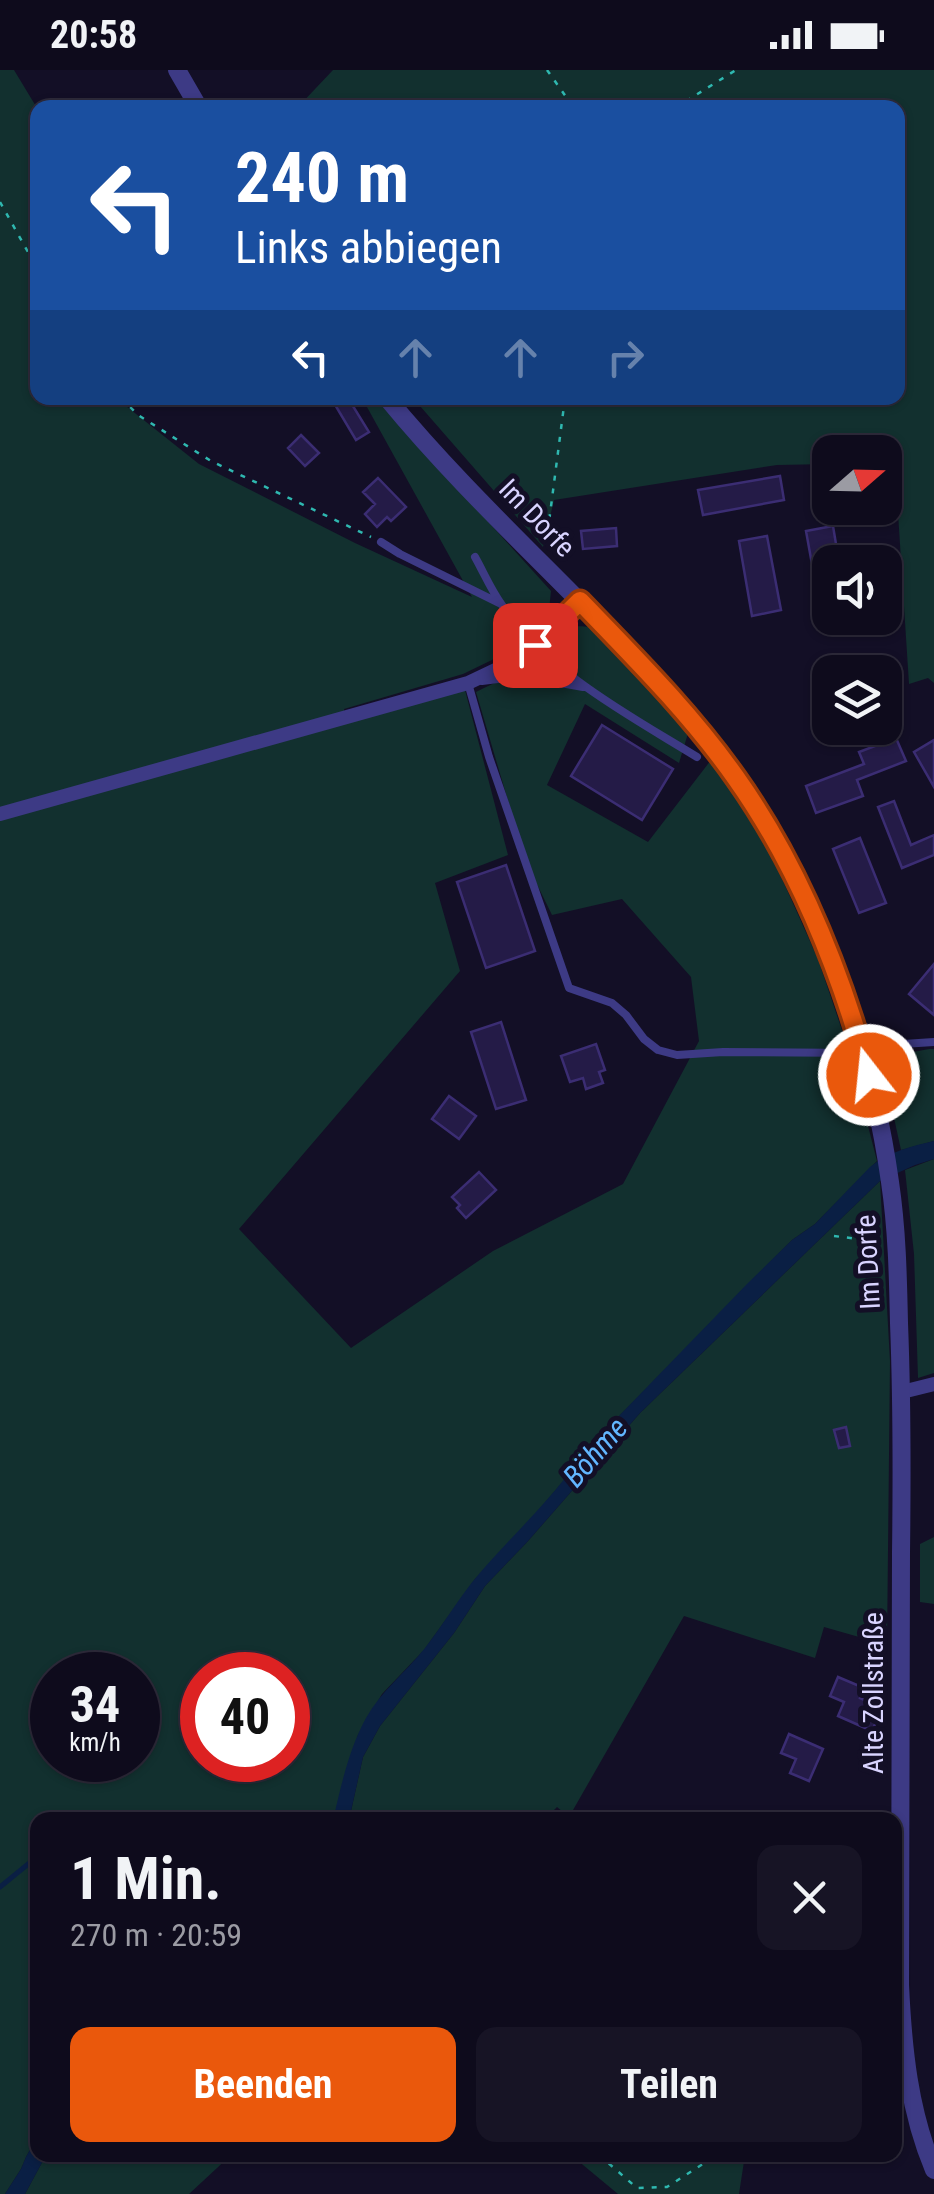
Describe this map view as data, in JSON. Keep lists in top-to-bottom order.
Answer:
{
  "streets": {
    "street": ["Im Dorfe", "Alte Zollstraße"]
  },
  "crossings": [
    ["Im Dorfe", "Alte Zollstraße"]
  ],
  "water": ["Böhme"],
  "north": "right",
  "page": {
    "status": "20:58",
    "turn": ["240 m", "Links abbiegen"],
    "speed": "34 km/h",
    "limit": "40",
    "heading": ["1 Min.", "270 m · 20:59"],
    "buttons": ["Beenden", "Teilen"]
  }
}
